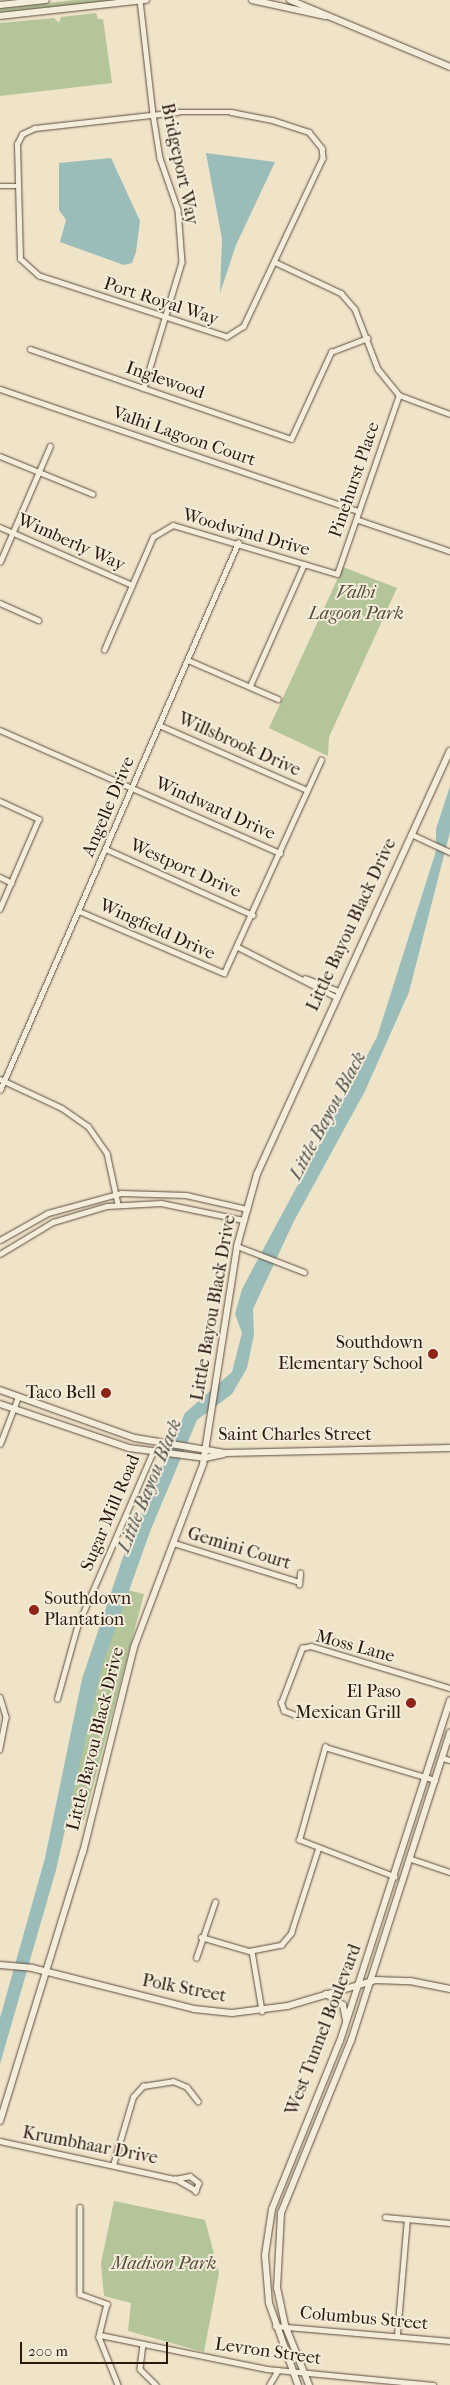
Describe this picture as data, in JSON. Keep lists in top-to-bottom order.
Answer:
{
  "streets": {
    "main road": [
      "Little Bayou Black Drive",
      "Saint Charles Street",
      "Polk Street",
      "West Tunnel Boulevard"
    ],
    "street": [
      "Bridgeport Way",
      "Port Royal Way",
      "Inglewood",
      "Valhi Lagoon Court",
      "Pinehurst Place",
      "Woodwind Drive",
      "Wimberly Way",
      "Willsbrook Drive",
      "Angelle Drive",
      "Windward Drive",
      "Westport Drive",
      "Wingfield Drive",
      "Sugar Mill Road",
      "Gemini Court",
      "Moss Lane",
      "Krumbhaar Drive",
      "Columbus Street",
      "Levron Street"
    ]
  },
  "crossings": [
    ["Bridgeport Way", "Port Royal Way"],
    ["Bridgeport Way", "Inglewood"],
    ["Valhi Lagoon Court", "Pinehurst Place"],
    ["Pinehurst Place", "Woodwind Drive"],
    ["Woodwind Drive", "Wimberly Way"],
    ["Woodwind Drive", "Angelle Drive"],
    ["Willsbrook Drive", "Angelle Drive"],
    ["Angelle Drive", "Windward Drive"],
    ["Angelle Drive", "Westport Drive"],
    ["Angelle Drive", "Wingfield Drive"],
    ["Little Bayou Black Drive", "Saint Charles Street"],
    ["Little Bayou Black Drive", "Gemini Court"],
    ["Little Bayou Black Drive", "Polk Street"],
    ["Saint Charles Street", "Sugar Mill Road"],
    ["Polk Street", "West Tunnel Boulevard"],
    ["West Tunnel Boulevard", "Columbus Street"],
    ["West Tunnel Boulevard", "Levron Street"]
  ],
  "water": ["Little Bayou Black"],
  "parks": ["Valhi Lagoon Park", "Madison Park"],
  "places": [
    "Southdown Elementary School",
    "Taco Bell",
    "Southdown Plantation",
    "El Paso Mexican Grill"
  ],
  "scale_bar": "200 m"
}
